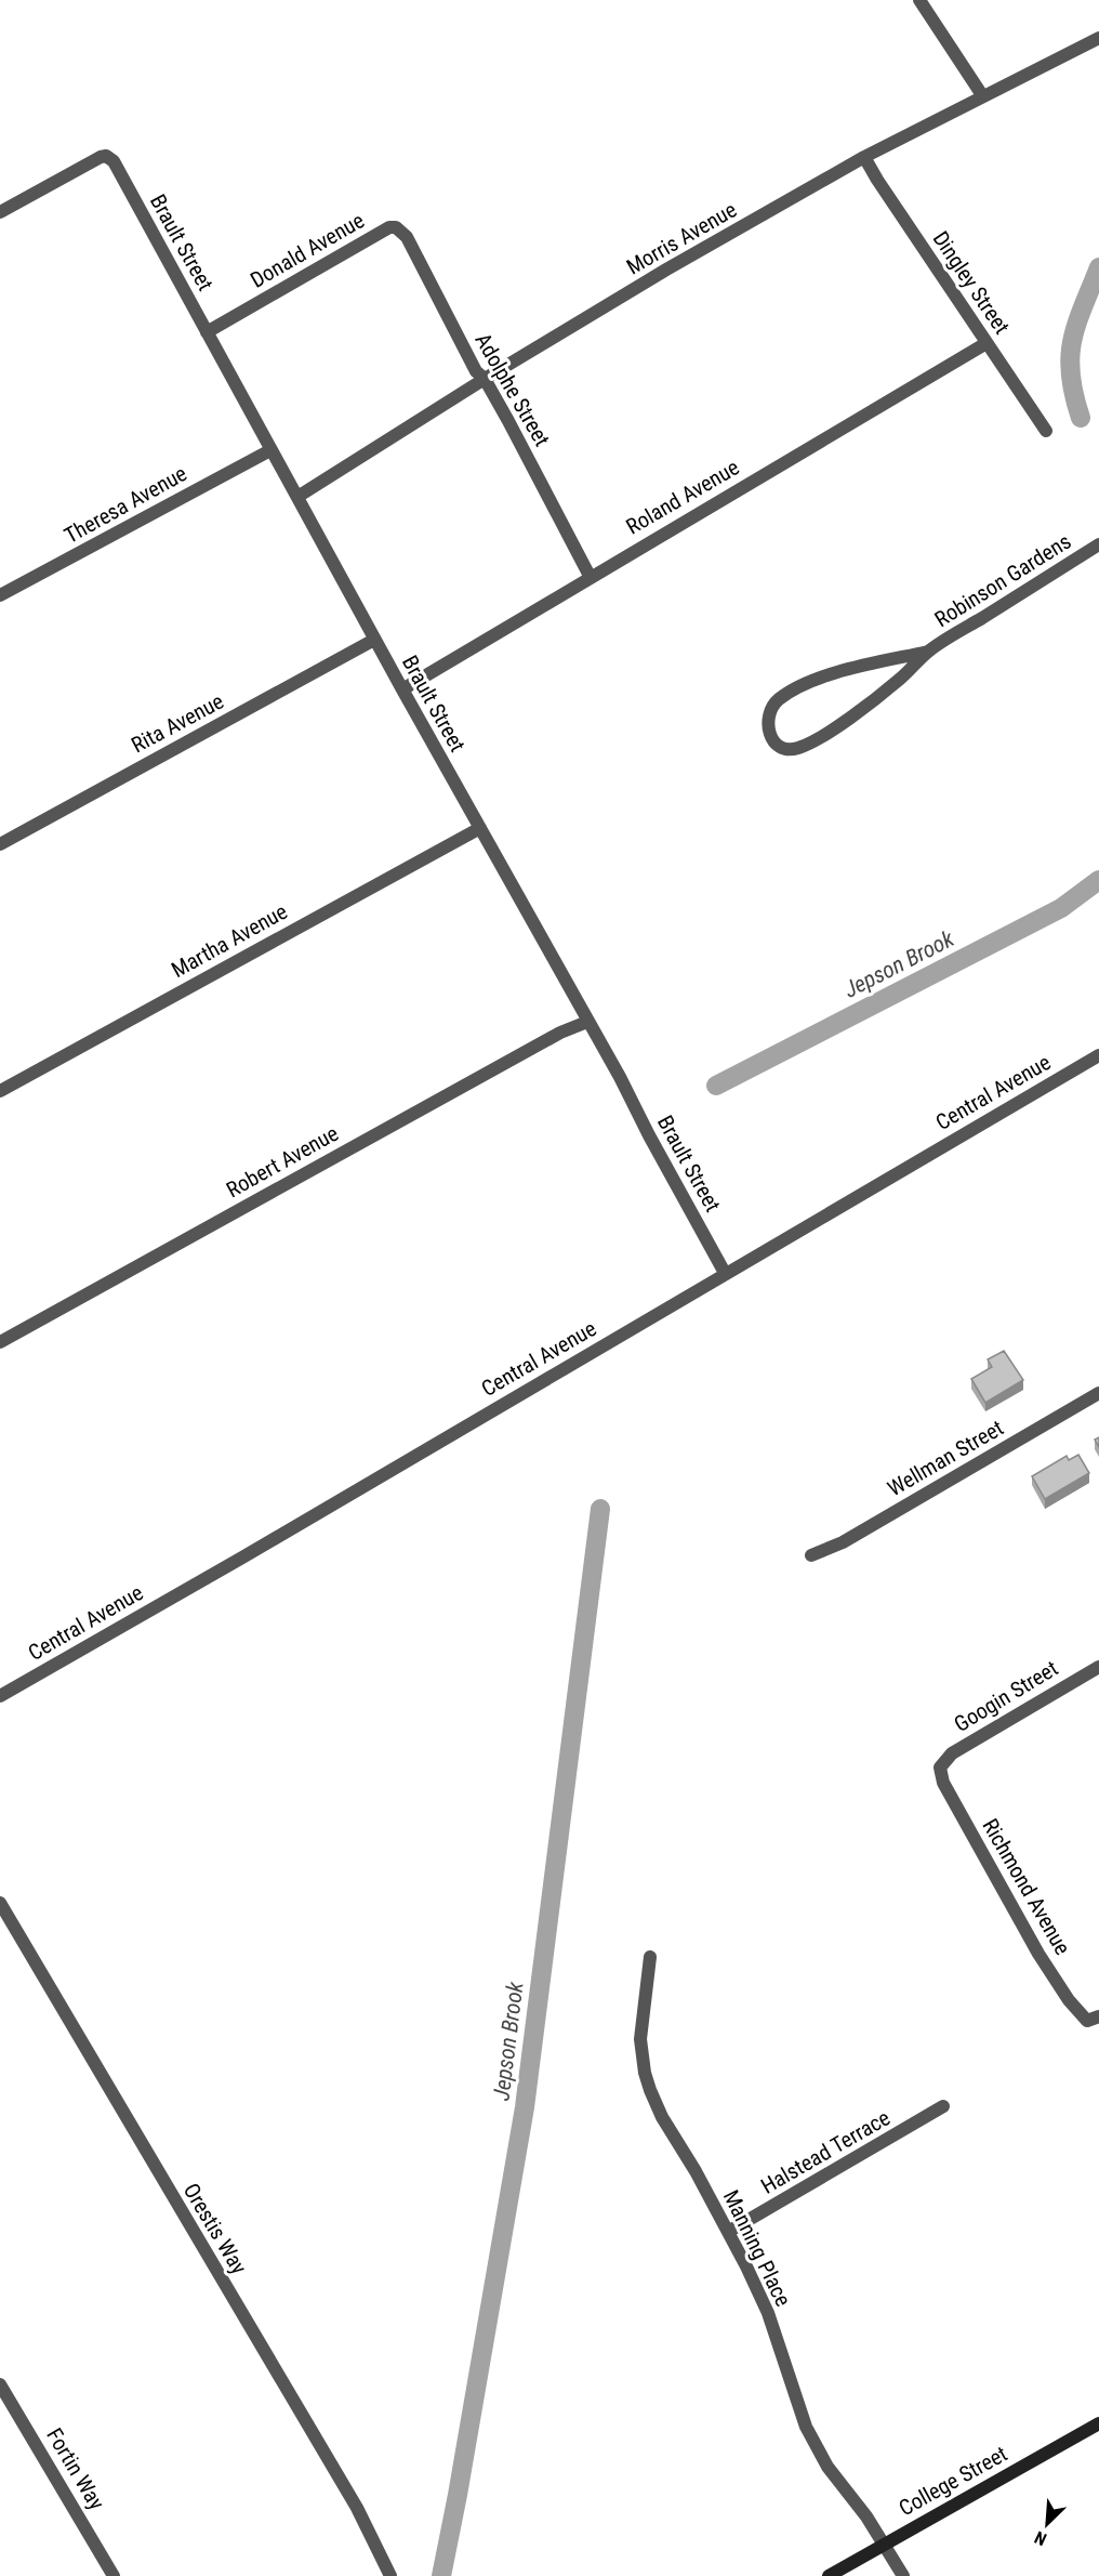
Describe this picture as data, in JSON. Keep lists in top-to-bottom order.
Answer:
{
  "streets": {
    "street": [
      "Morris Avenue",
      "Brault Street",
      "Donald Avenue",
      "Dingley Street",
      "Adolphe Street",
      "Roland Avenue",
      "Theresa Avenue",
      "Robinson Gardens",
      "Rita Avenue",
      "Martha Avenue",
      "Central Avenue",
      "Robert Avenue",
      "Wellman Street",
      "Googin Street",
      "Richmond Avenue",
      "Halstead Terrace",
      "Orestis Way",
      "Manning Place",
      "Fortin Way",
      "College Street"
    ]
  },
  "crossings": [
    ["Morris Avenue", "Brault Street"],
    ["Morris Avenue", "Dingley Street"],
    ["Morris Avenue", "Adolphe Street"],
    ["Brault Street", "Donald Avenue"],
    ["Brault Street", "Roland Avenue"],
    ["Brault Street", "Theresa Avenue"],
    ["Brault Street", "Rita Avenue"],
    ["Brault Street", "Martha Avenue"],
    ["Brault Street", "Central Avenue"],
    ["Brault Street", "Robert Avenue"],
    ["Donald Avenue", "Adolphe Street"],
    ["Dingley Street", "Roland Avenue"],
    ["Adolphe Street", "Roland Avenue"],
    ["Googin Street", "Richmond Avenue"],
    ["Halstead Terrace", "Manning Place"],
    ["Manning Place", "College Street"]
  ],
  "water": ["Jepson Brook"],
  "north": "bottom left"
}
